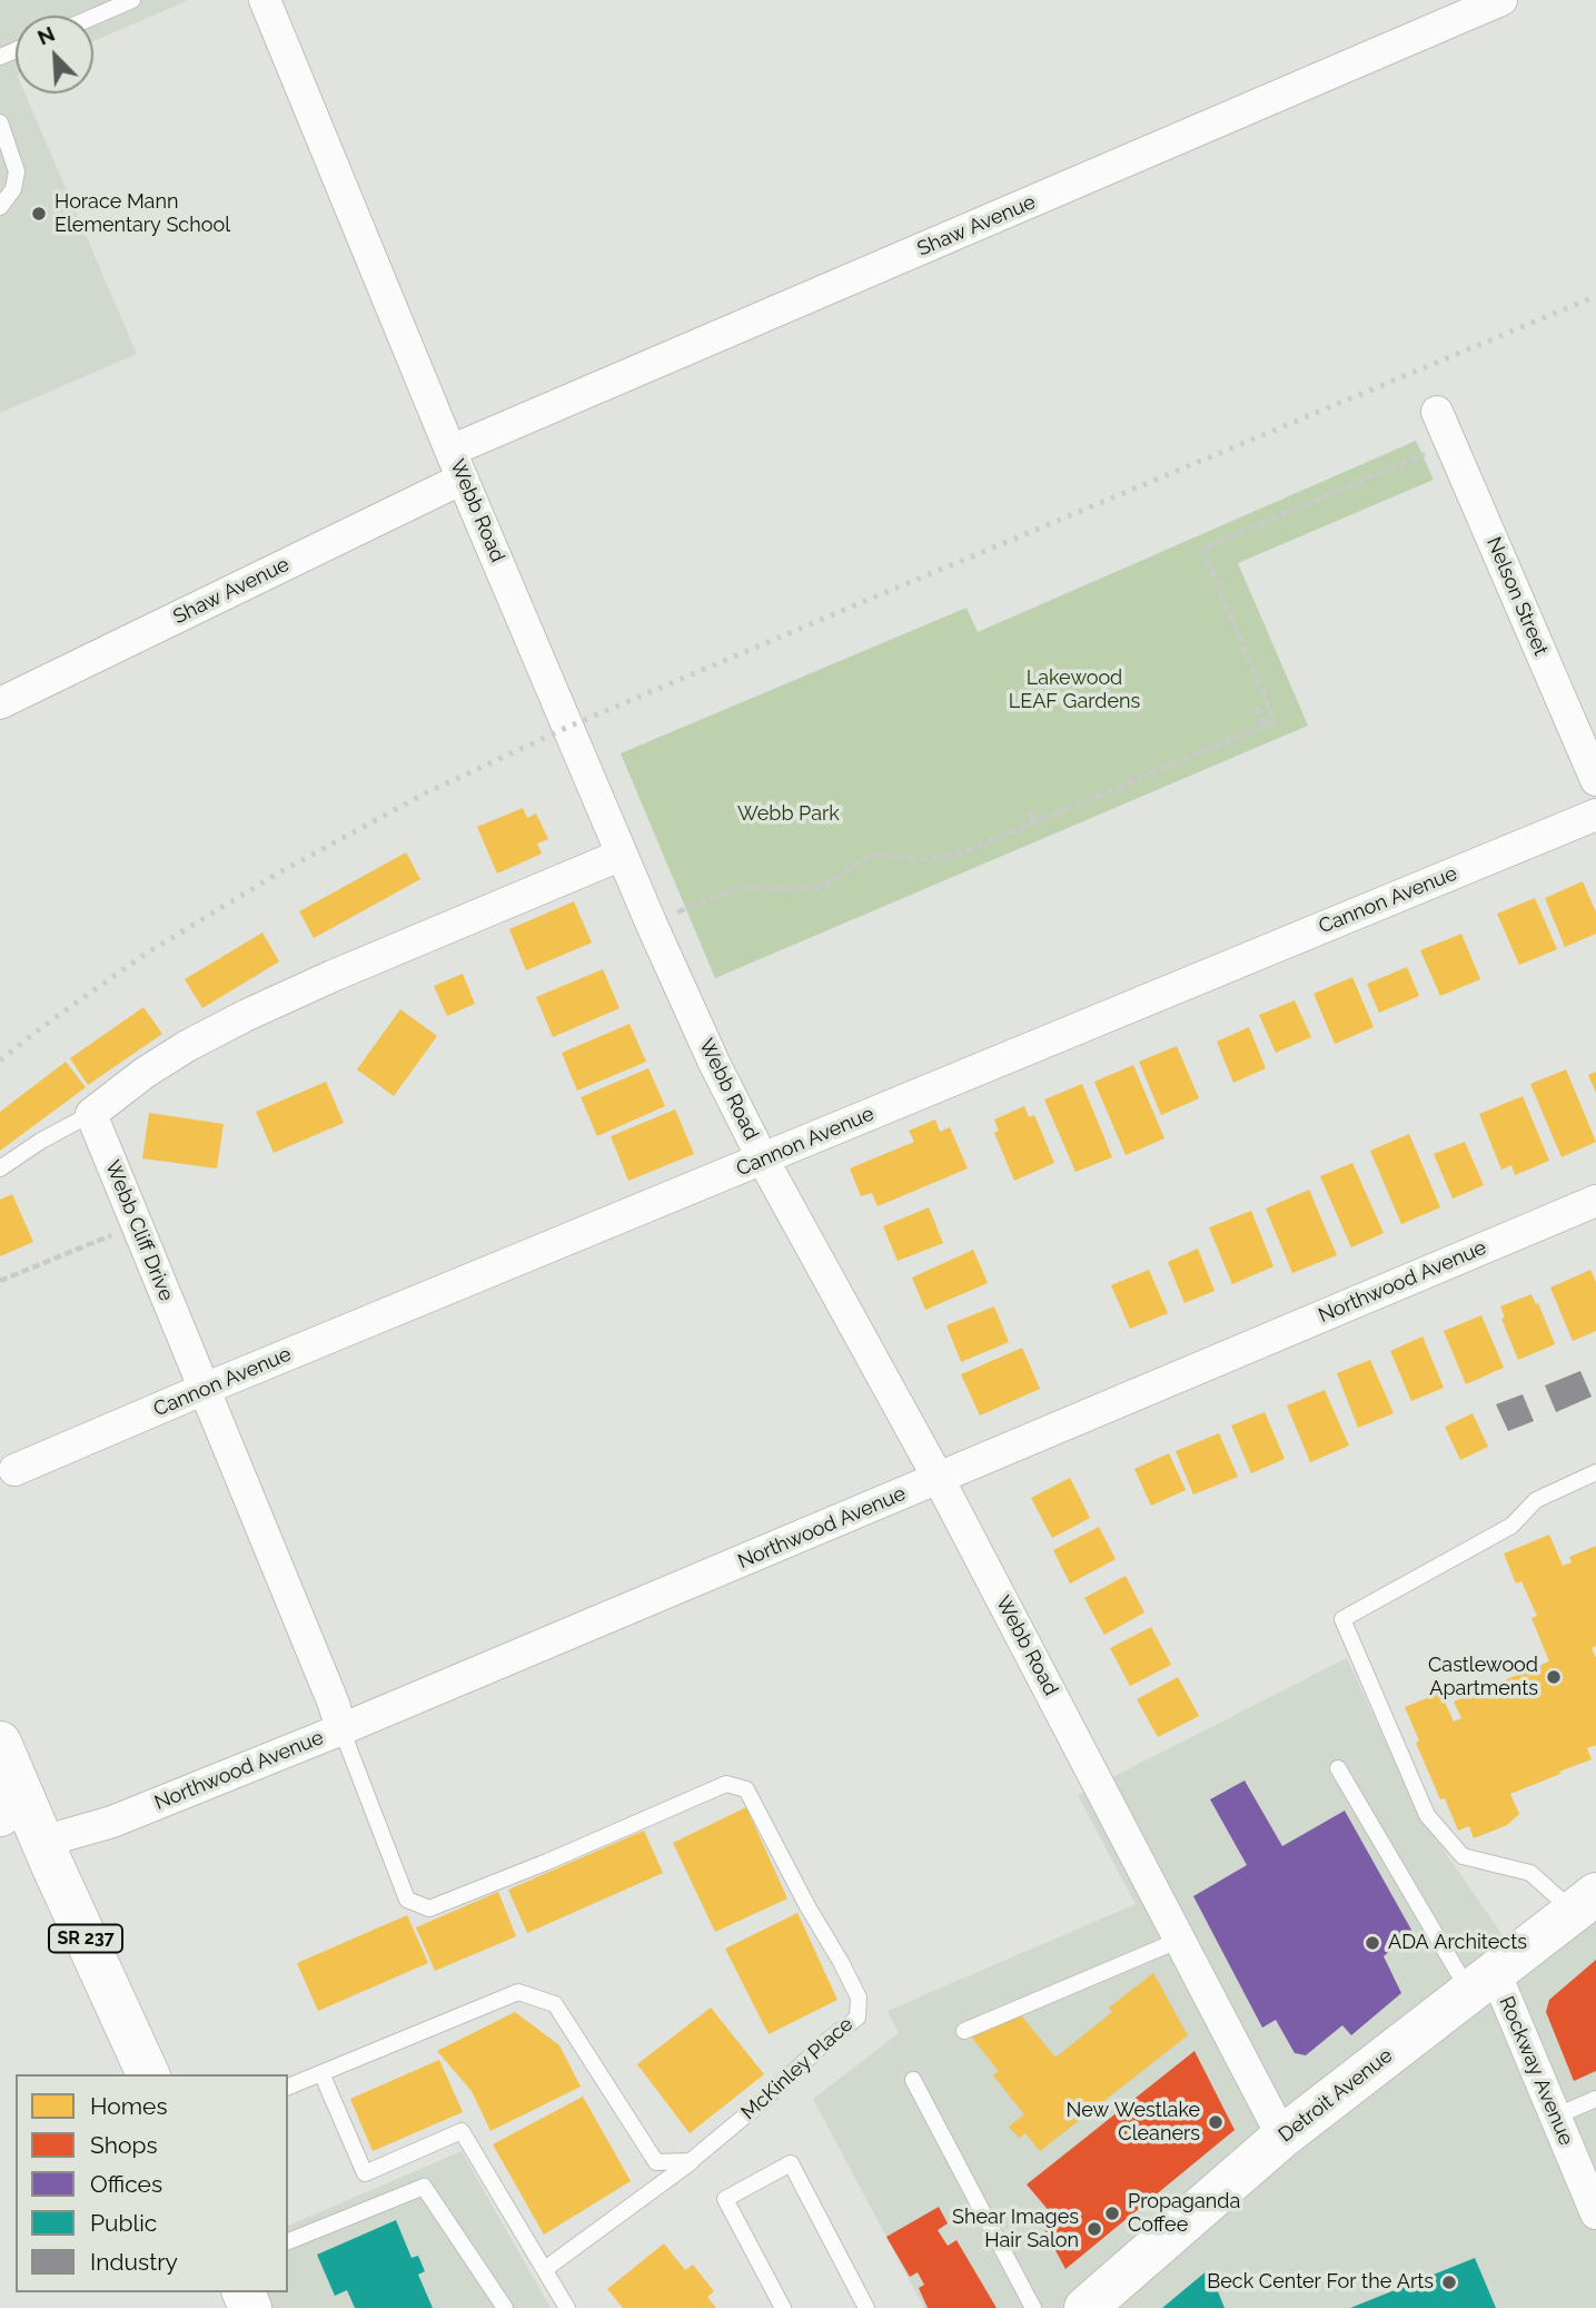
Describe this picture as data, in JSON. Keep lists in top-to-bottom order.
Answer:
{
  "streets": {
    "main road": ["SR 237", "Detroit Avenue"],
    "street": [
      "Shaw Avenue",
      "Webb Road",
      "Nelson Street",
      "Cannon Avenue",
      "Webb Cliff Drive",
      "Northwood Avenue",
      "Rockway Avenue"
    ],
    "lane": ["McKinley Place"]
  },
  "crossings": [
    ["Shaw Avenue", "Webb Road"],
    ["Webb Road", "Cannon Avenue"],
    ["Webb Road", "Northwood Avenue"],
    ["Webb Road", "Detroit Avenue"],
    ["Cannon Avenue", "Webb Cliff Drive"],
    ["Webb Cliff Drive", "Northwood Avenue"],
    ["Webb Cliff Drive", "McKinley Place"],
    ["Northwood Avenue", "SR 237"],
    ["Rockway Avenue", "Detroit Avenue"]
  ],
  "parks": ["Lakewood LEAF Gardens", "Webb Park"],
  "places": [
    "Horace Mann Elementary School",
    "Castlewood Apartments",
    "ADA Architects",
    "New Westlake Cleaners",
    "Propaganda Coffee",
    "Shear Images Hair Salon",
    "Beck Center For the Arts"
  ],
  "legend": [
    "Homes",
    "Shops",
    "Offices",
    "Public",
    "Industry"
  ],
  "north": "top left"
}
